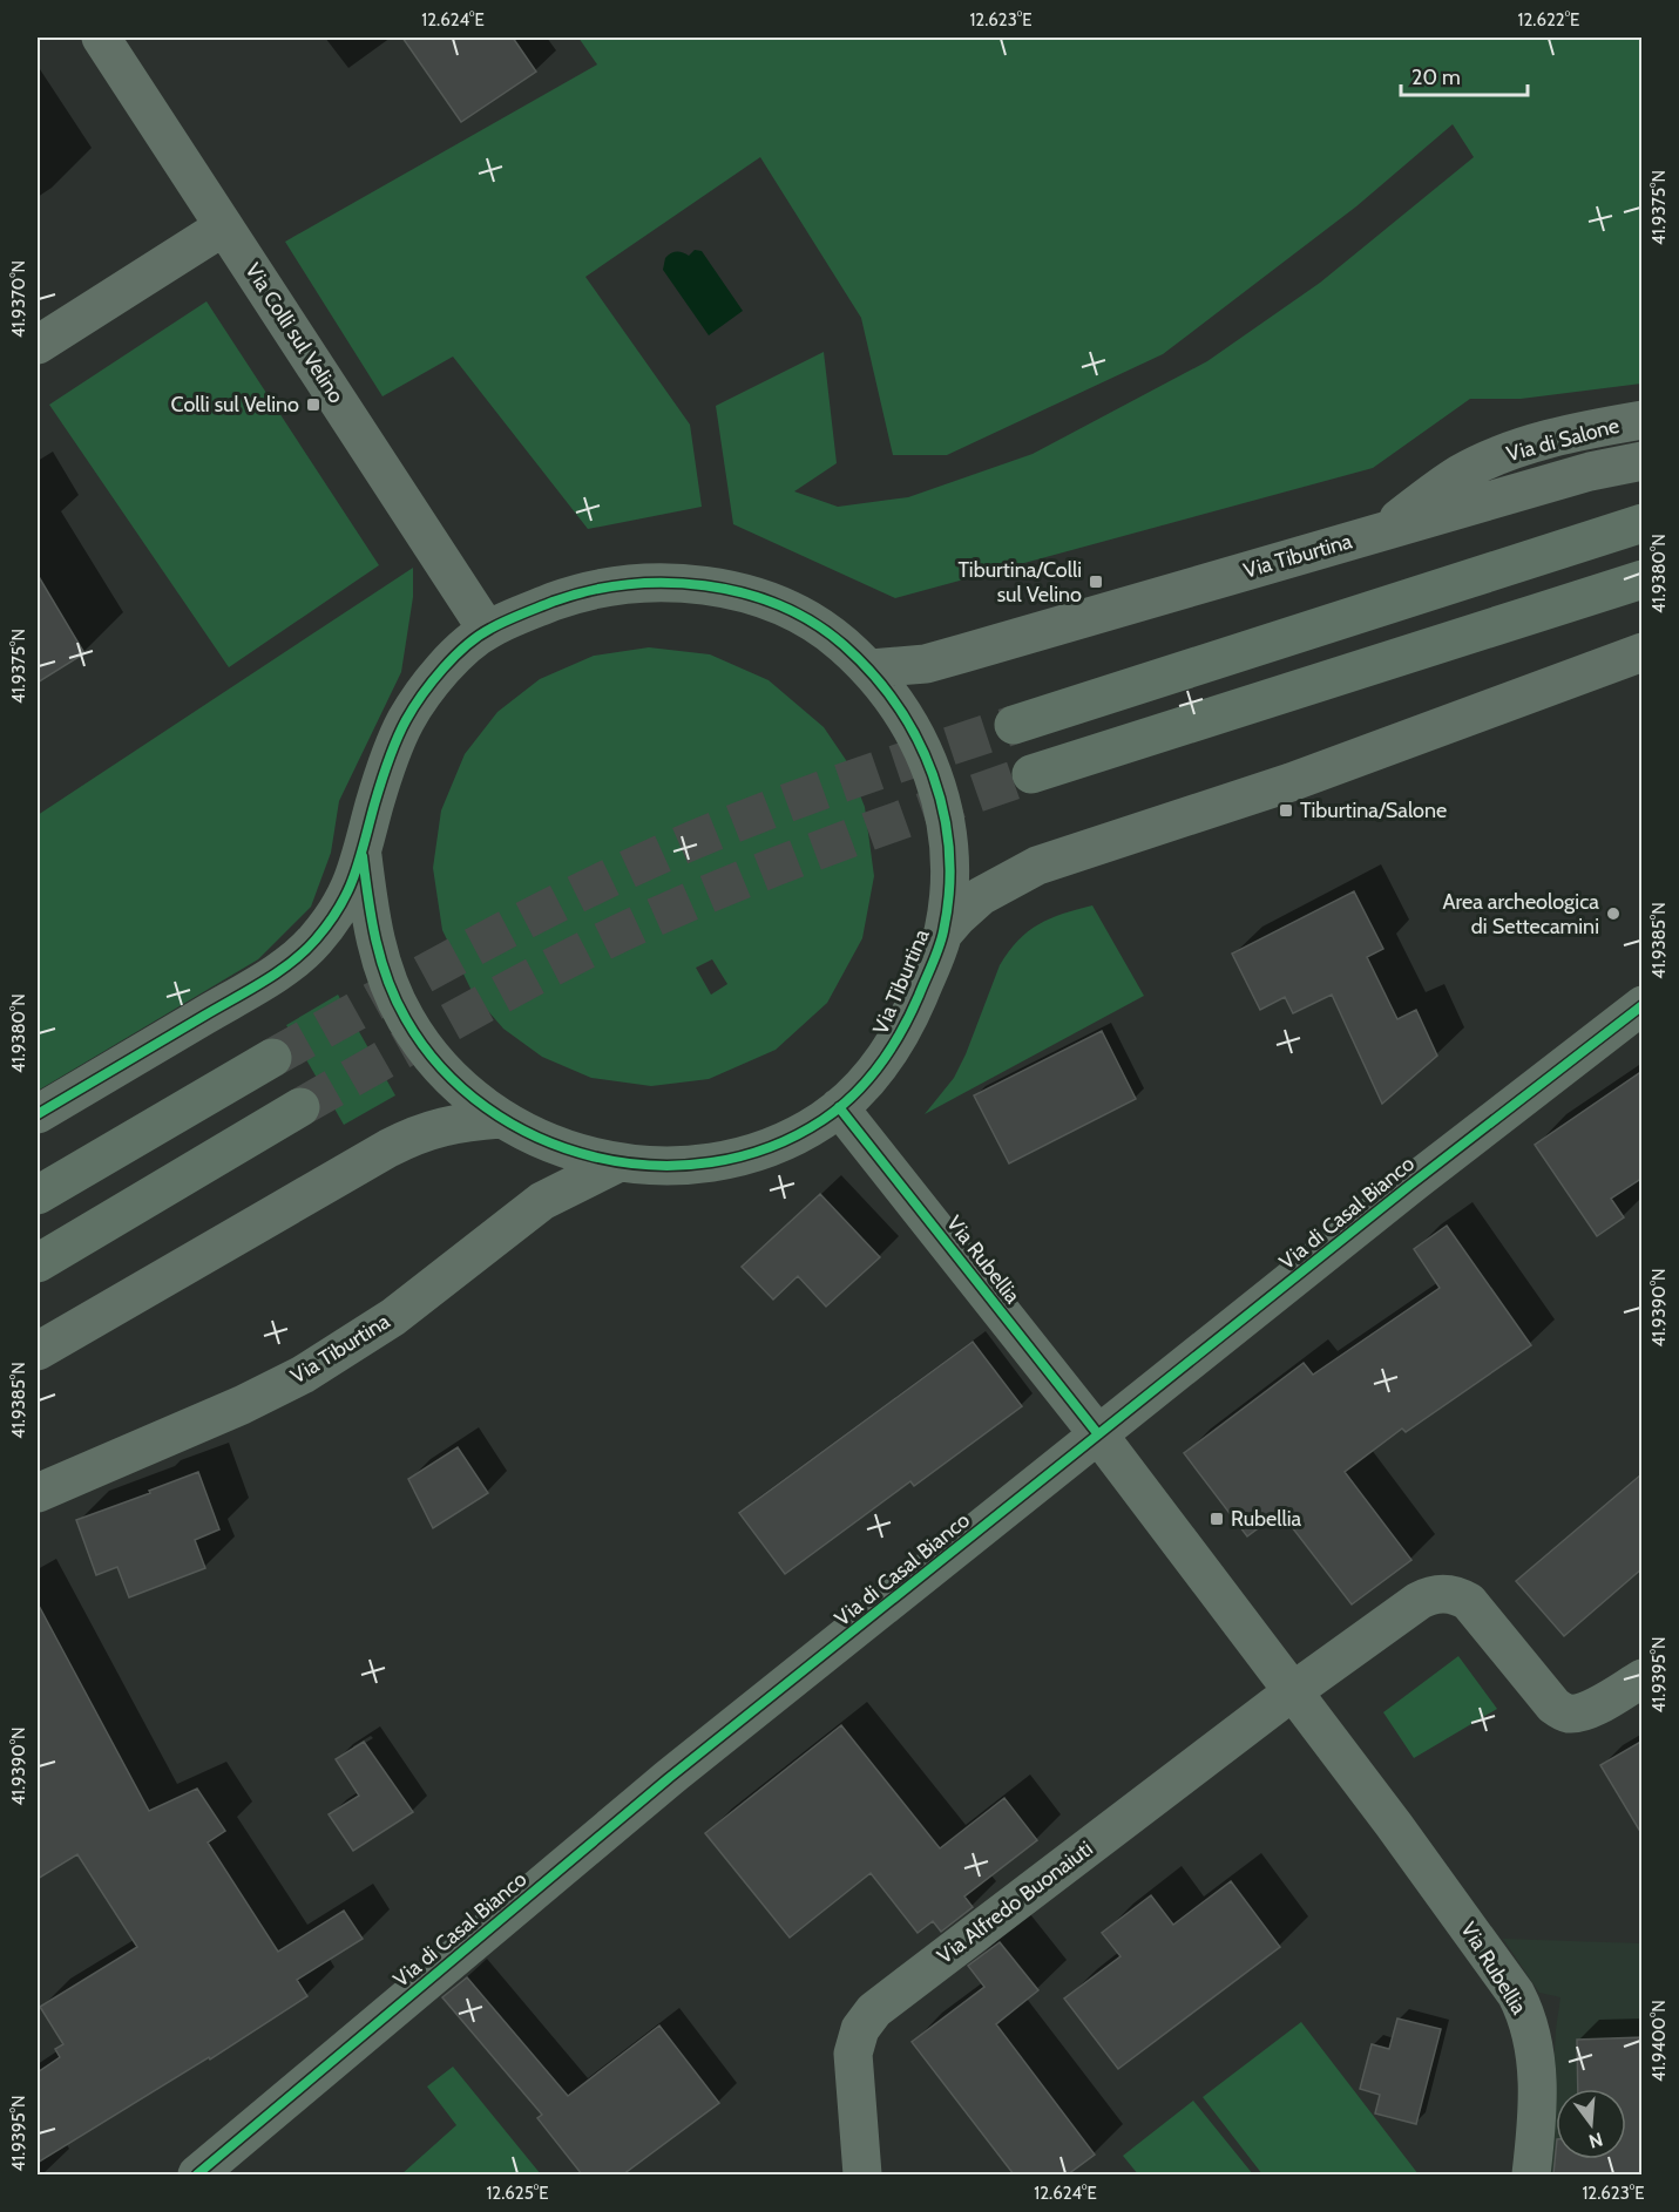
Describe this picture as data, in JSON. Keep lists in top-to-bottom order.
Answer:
{
  "streets": {
    "street": [
      "Via Colli sul Velino",
      "Via di Salone",
      "Via Tiburtina",
      "Via di Casal Bianco",
      "Via Rubellia",
      "Via Alfredo Buonaiuti"
    ]
  },
  "crossings": [
    ["Via Colli sul Velino", "Via Tiburtina"],
    ["Via di Salone", "Via Tiburtina"],
    ["Via Tiburtina", "Via Rubellia"],
    ["Via di Casal Bianco", "Via Rubellia"],
    ["Via Rubellia", "Via Alfredo Buonaiuti"]
  ],
  "places": {
    "transit": [
      "Colli sul Velino",
      "Tiburtina/Colli sul Velino",
      "Tiburtina/Salone",
      "Rubellia"
    ],
    "other": ["Area archeologica di Settecamini"]
  },
  "scale_bar": "20 m",
  "north": "bottom",
  "coordinates": [
    "12.624°E",
    "12.623°E",
    "12.622°E",
    "41.9375°N",
    "41.9370°N",
    "41.9380°N",
    "41.9385°N",
    "41.9390°N",
    "41.9395°N",
    "41.9400°N",
    "12.625°E"
  ]
}
